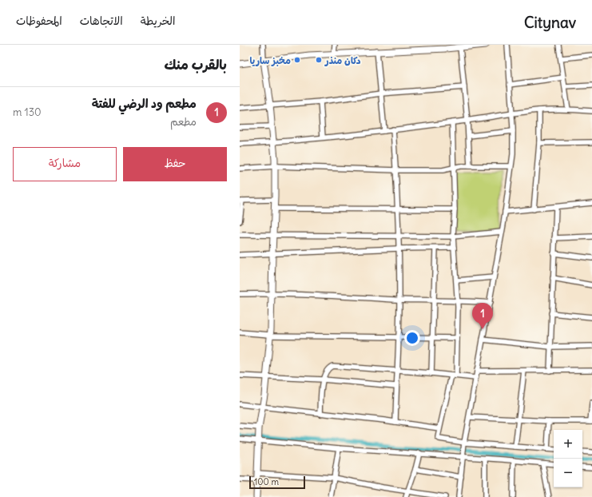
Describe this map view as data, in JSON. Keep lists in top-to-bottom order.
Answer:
{
  "places": ["مخبز ساريا", "دكان منذر"],
  "scale_bar": "100 m",
  "page": {
    "header": "Citynav",
    "nav": ["الخريطة", "الاتجاهات", "المحفوظات"],
    "heading": "بالقرب منك",
    "list": [
      {
        "mark": "1",
        "name": "مطعم ود الرضي للفتة",
        "note": "مطعم",
        "value": "130 m"
      }
    ],
    "buttons": ["حفظ", "مشاركة"],
    "pins": "1",
    "map_buttons": ["+", "−"],
    "scale": "100 m"
  }
}
